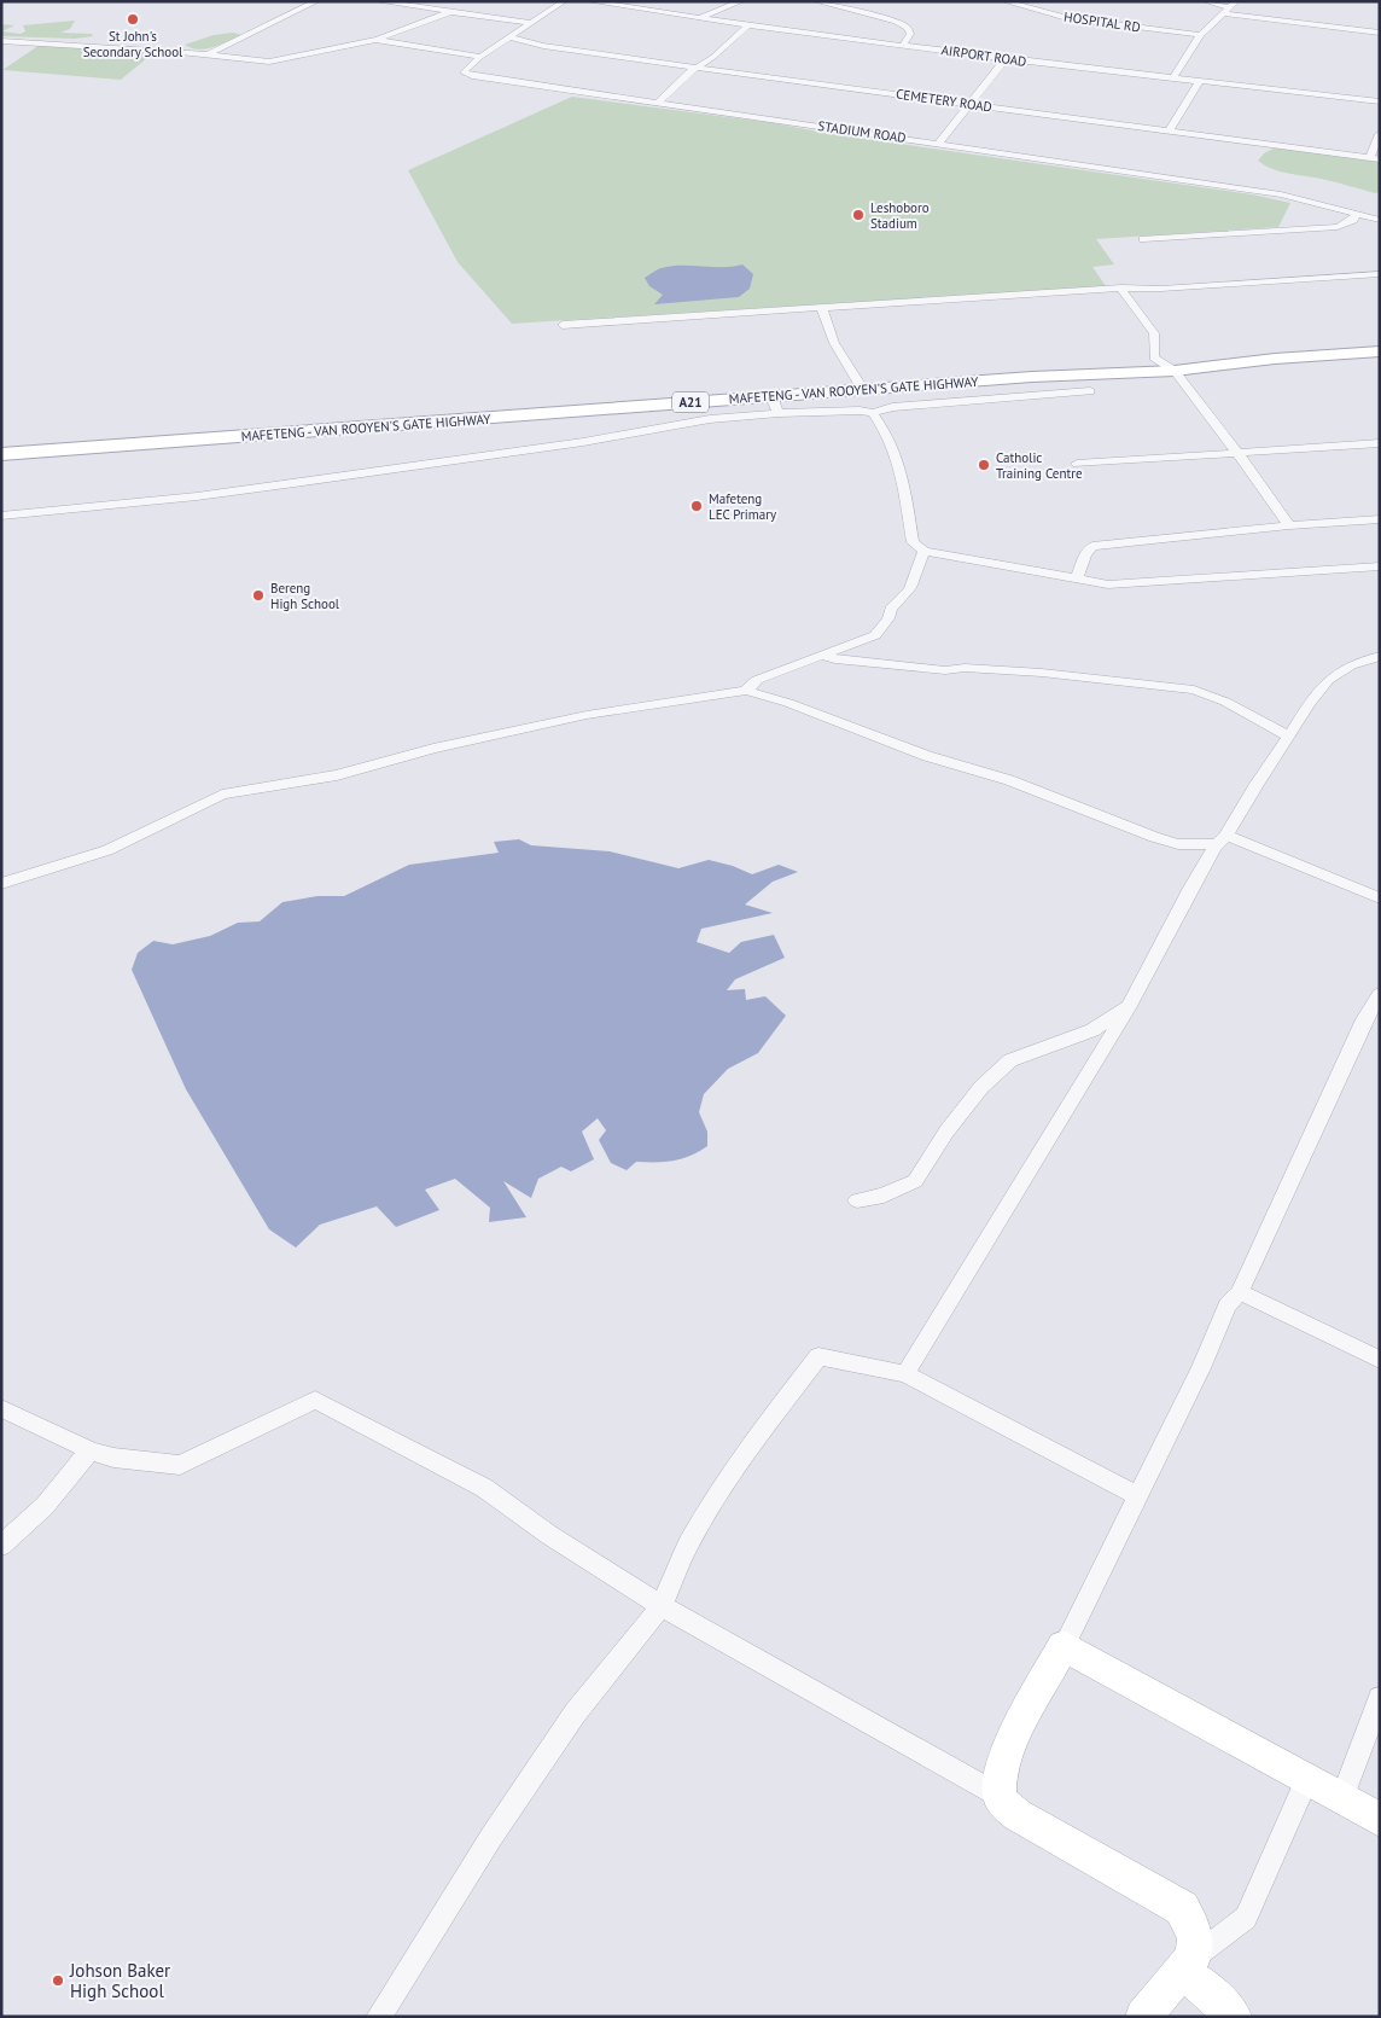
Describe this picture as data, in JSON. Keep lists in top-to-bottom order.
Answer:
{
  "streets": {
    "main road": ["MAFETENG - VAN ROOYEN'S GATE HIGHWAY", "A21"],
    "street": [
      "HOSPITAL RD",
      "AIRPORT ROAD",
      "CEMETERY ROAD",
      "STADIUM ROAD"
    ]
  },
  "crossings": [
    ["CEMETERY ROAD", "STADIUM ROAD"]
  ],
  "places": [
    "St John's Secondary School",
    "Leshoboro Stadium",
    "Catholic Training Centre",
    "Mafeteng LEC Primary",
    "Bereng High School",
    "Johson Baker High School"
  ]
}
